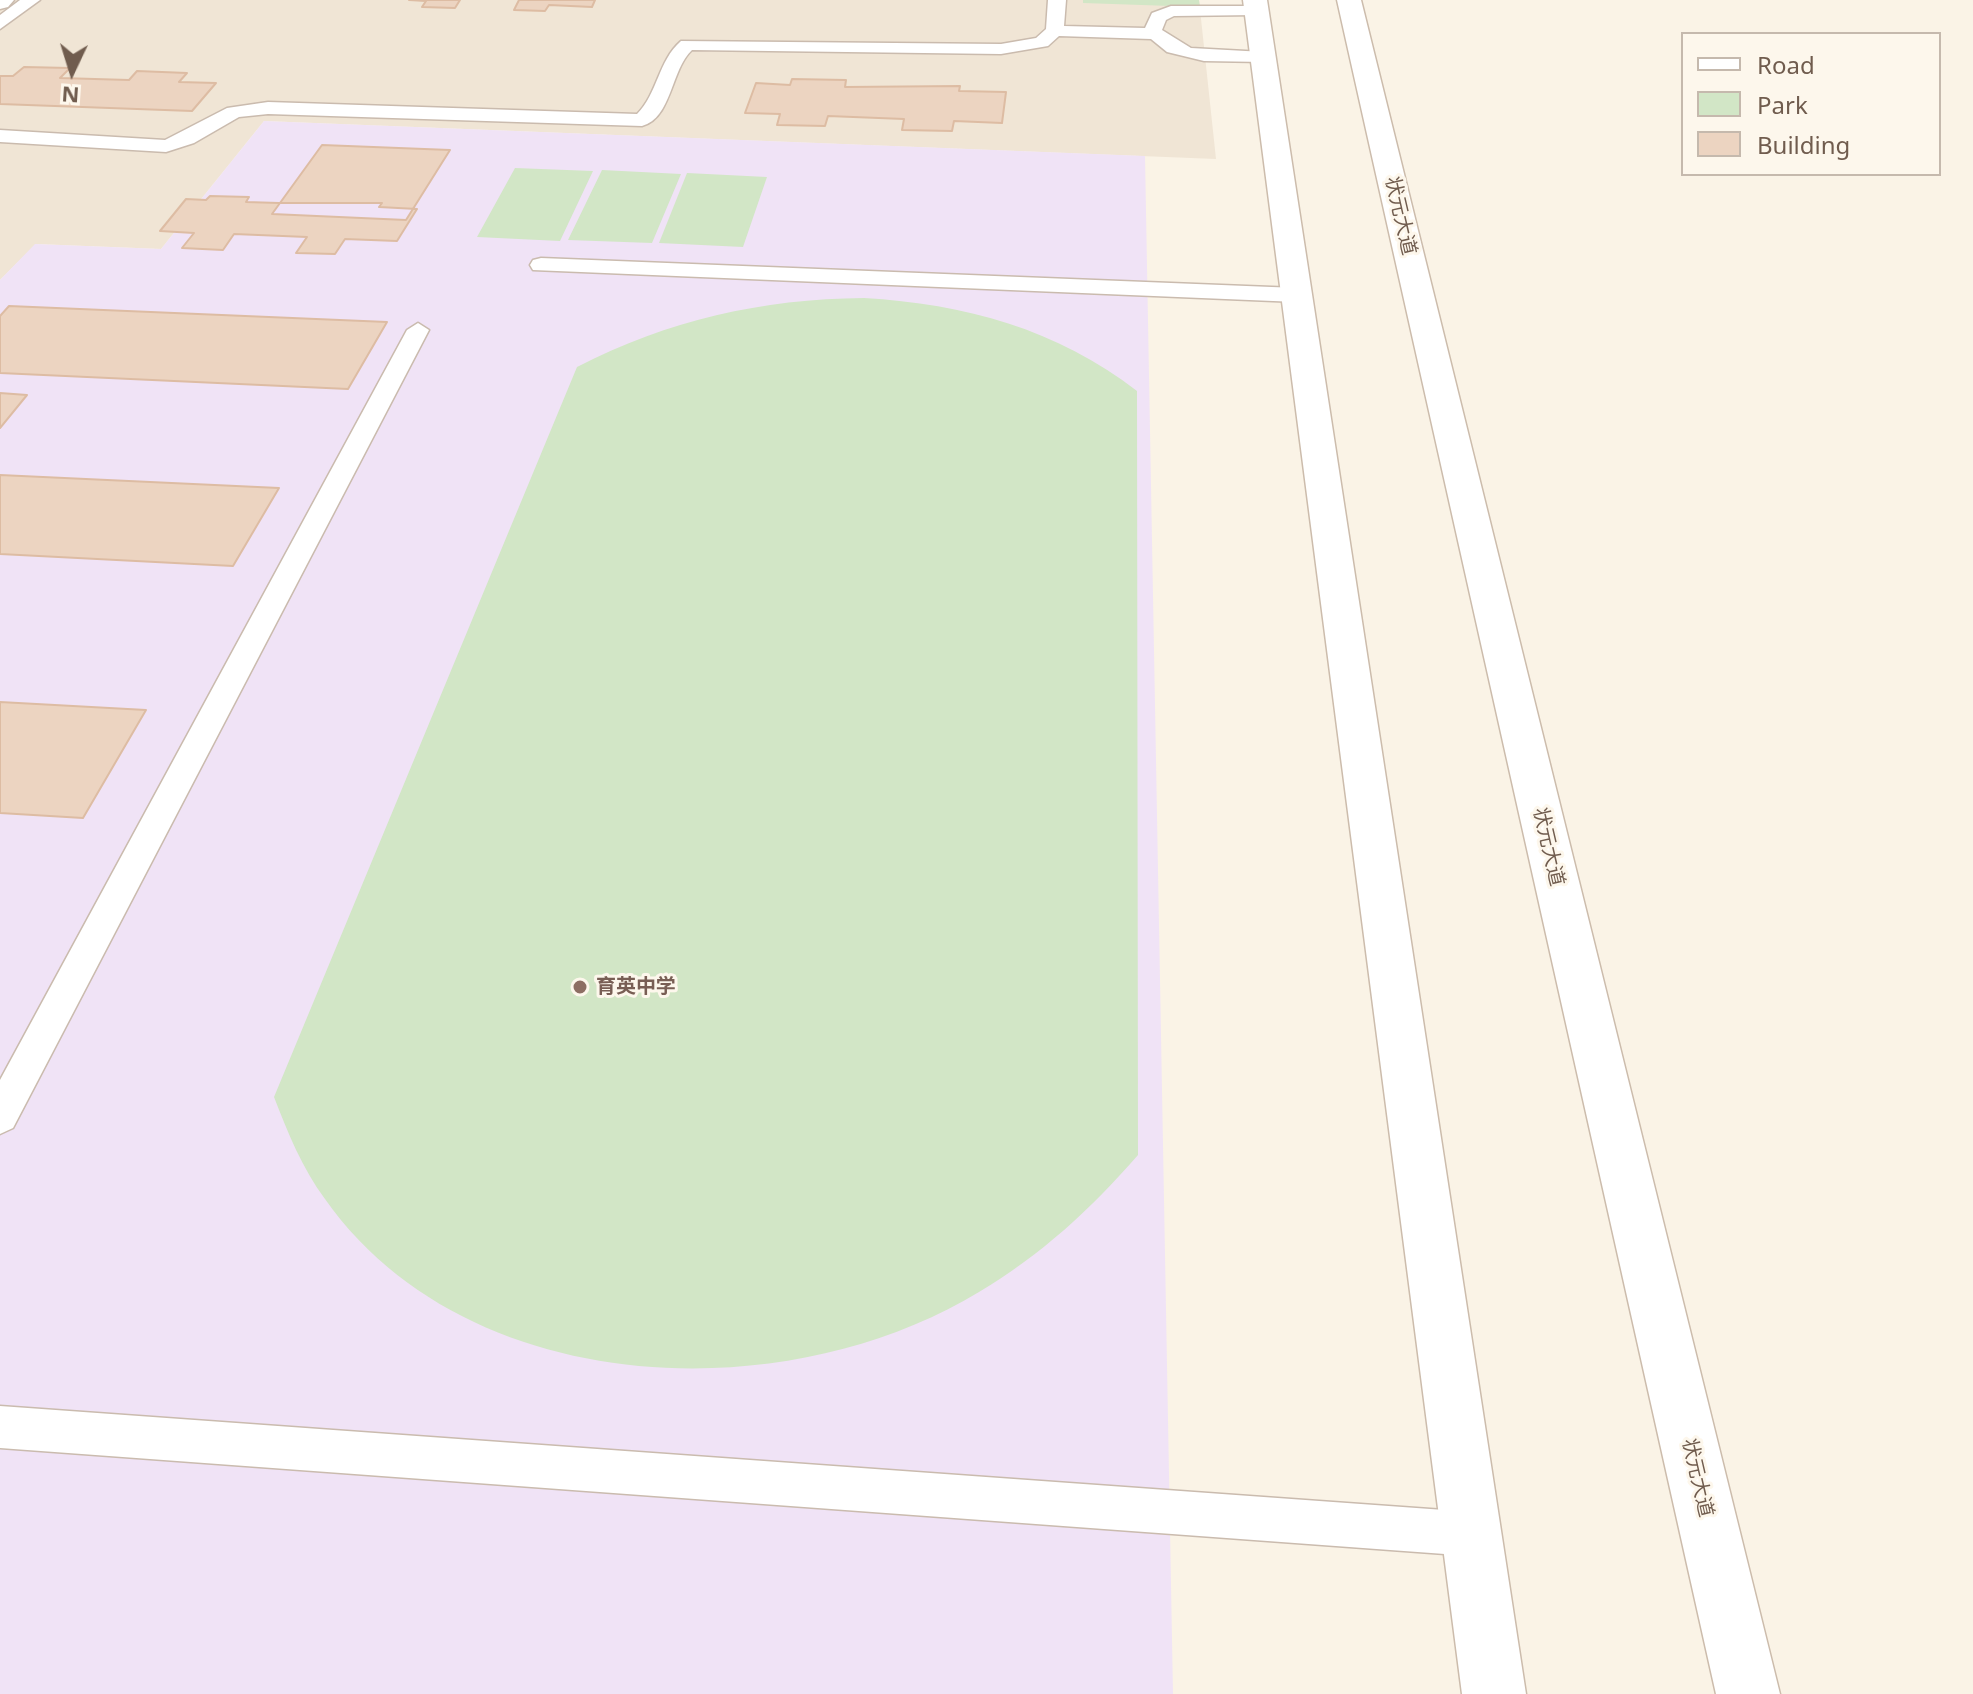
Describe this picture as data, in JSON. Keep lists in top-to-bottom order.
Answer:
{
  "streets": {
    "main road": ["状元大道"]
  },
  "places": ["育英中学"],
  "legend": ["Road", "Park", "Building"],
  "north": "bottom"
}
